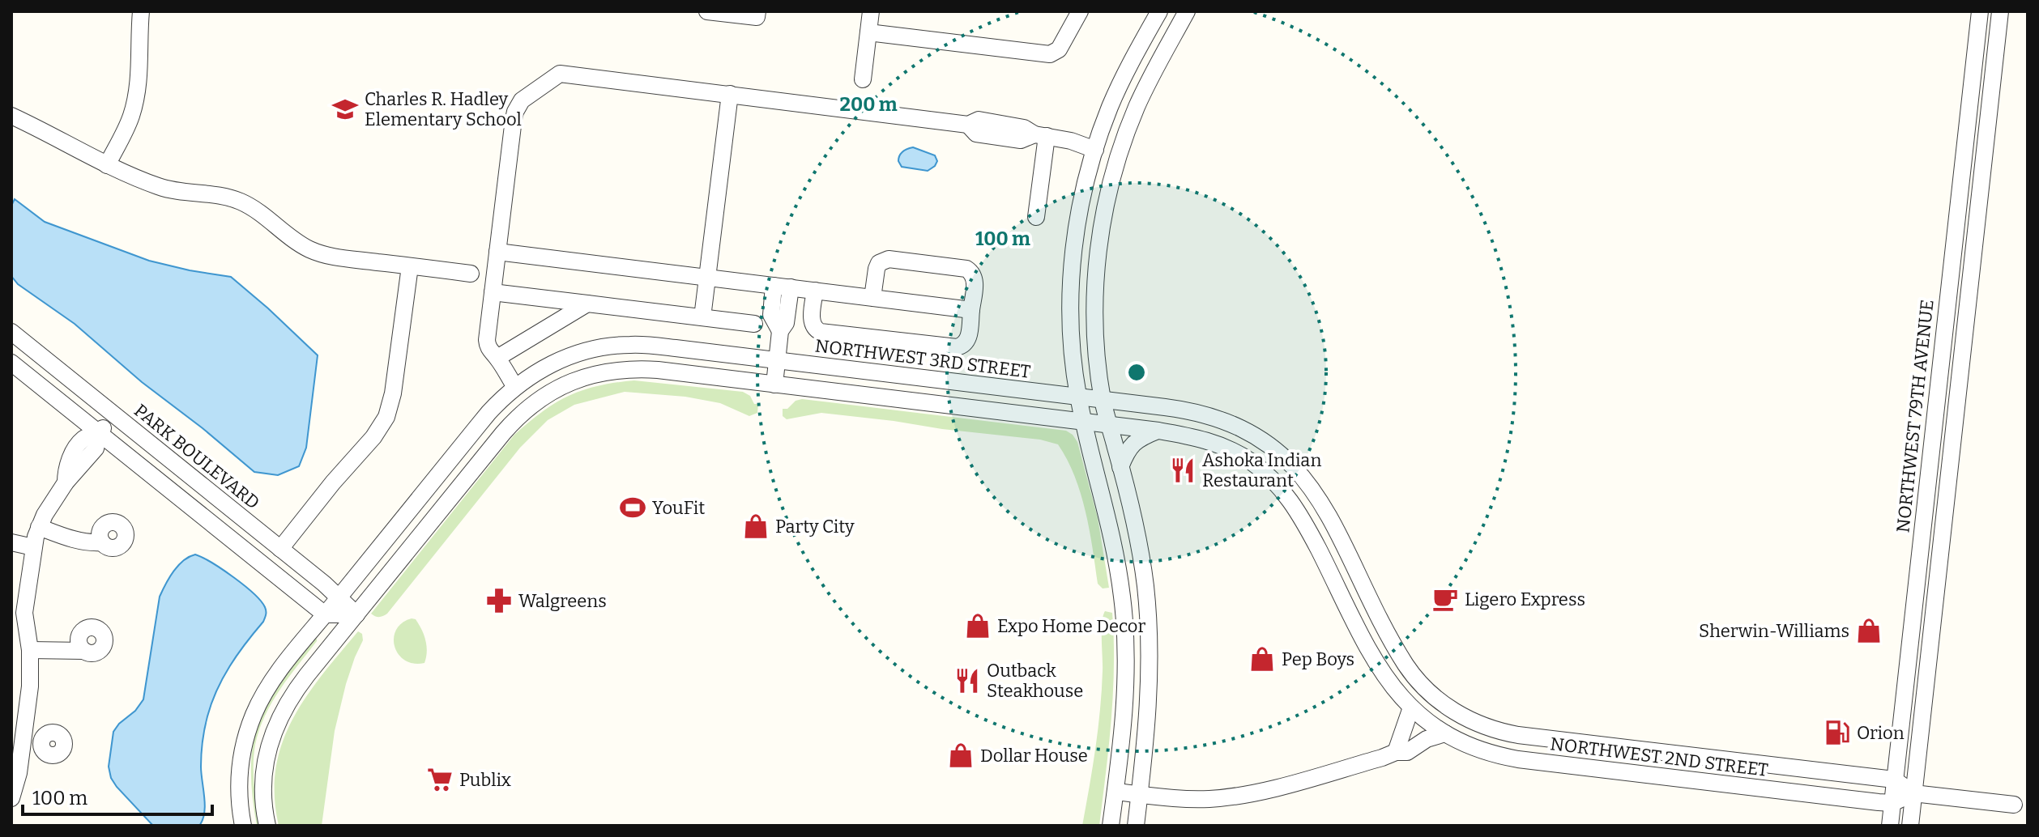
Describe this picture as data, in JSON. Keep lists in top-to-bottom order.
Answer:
{
  "streets": {
    "street": [
      "NORTHWEST 3RD STREET",
      "NORTHWEST 79TH AVENUE",
      "PARK BOULEVARD",
      "NORTHWEST 2ND STREET"
    ]
  },
  "crossings": [
    ["NORTHWEST 3RD STREET", "PARK BOULEVARD"],
    ["NORTHWEST 3RD STREET", "NORTHWEST 2ND STREET"],
    ["NORTHWEST 79TH AVENUE", "NORTHWEST 2ND STREET"]
  ],
  "places": {
    "school or university": ["Charles R. Hadley Elementary School"],
    "restaurant": ["Ashoka Indian Restaurant", "Outback Steakhouse"],
    "sports": ["YouFit"],
    "shop": [
      "Party City",
      "Expo Home Decor",
      "Sherwin-Williams",
      "Pep Boys",
      "Dollar House"
    ],
    "cafe": ["Ligero Express"],
    "pharmacy": ["Walgreens"],
    "fuel station": ["Orion"],
    "supermarket": ["Publix"]
  },
  "scale_bar": "100 m",
  "rings": ["200 m", "100 m"]
}
